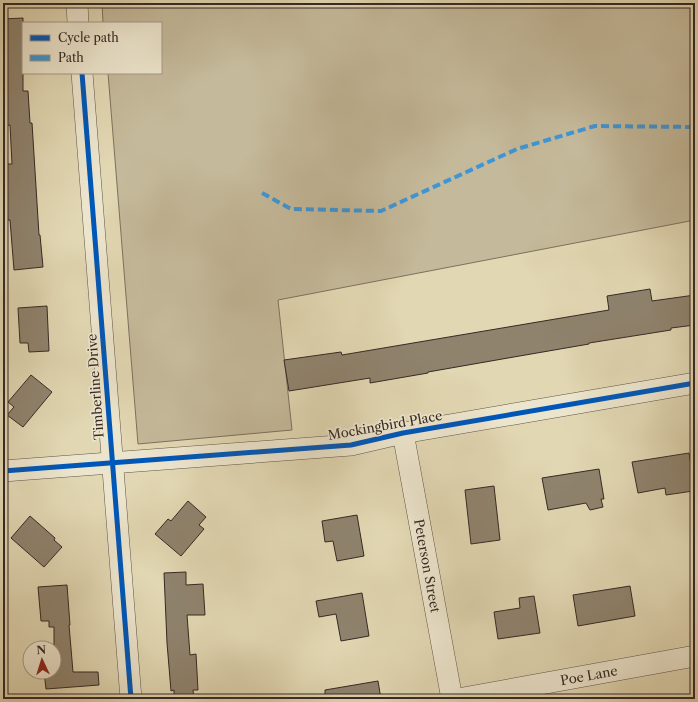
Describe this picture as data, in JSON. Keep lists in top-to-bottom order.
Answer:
{
  "streets": {
    "street": [
      "Timberline Drive",
      "Mockingbird Place",
      "Peterson Street",
      "Poe Lane"
    ]
  },
  "crossings": [
    ["Timberline Drive", "Mockingbird Place"],
    ["Mockingbird Place", "Peterson Street"]
  ],
  "legend": ["Cycle path", "Path"],
  "north": "top"
}
